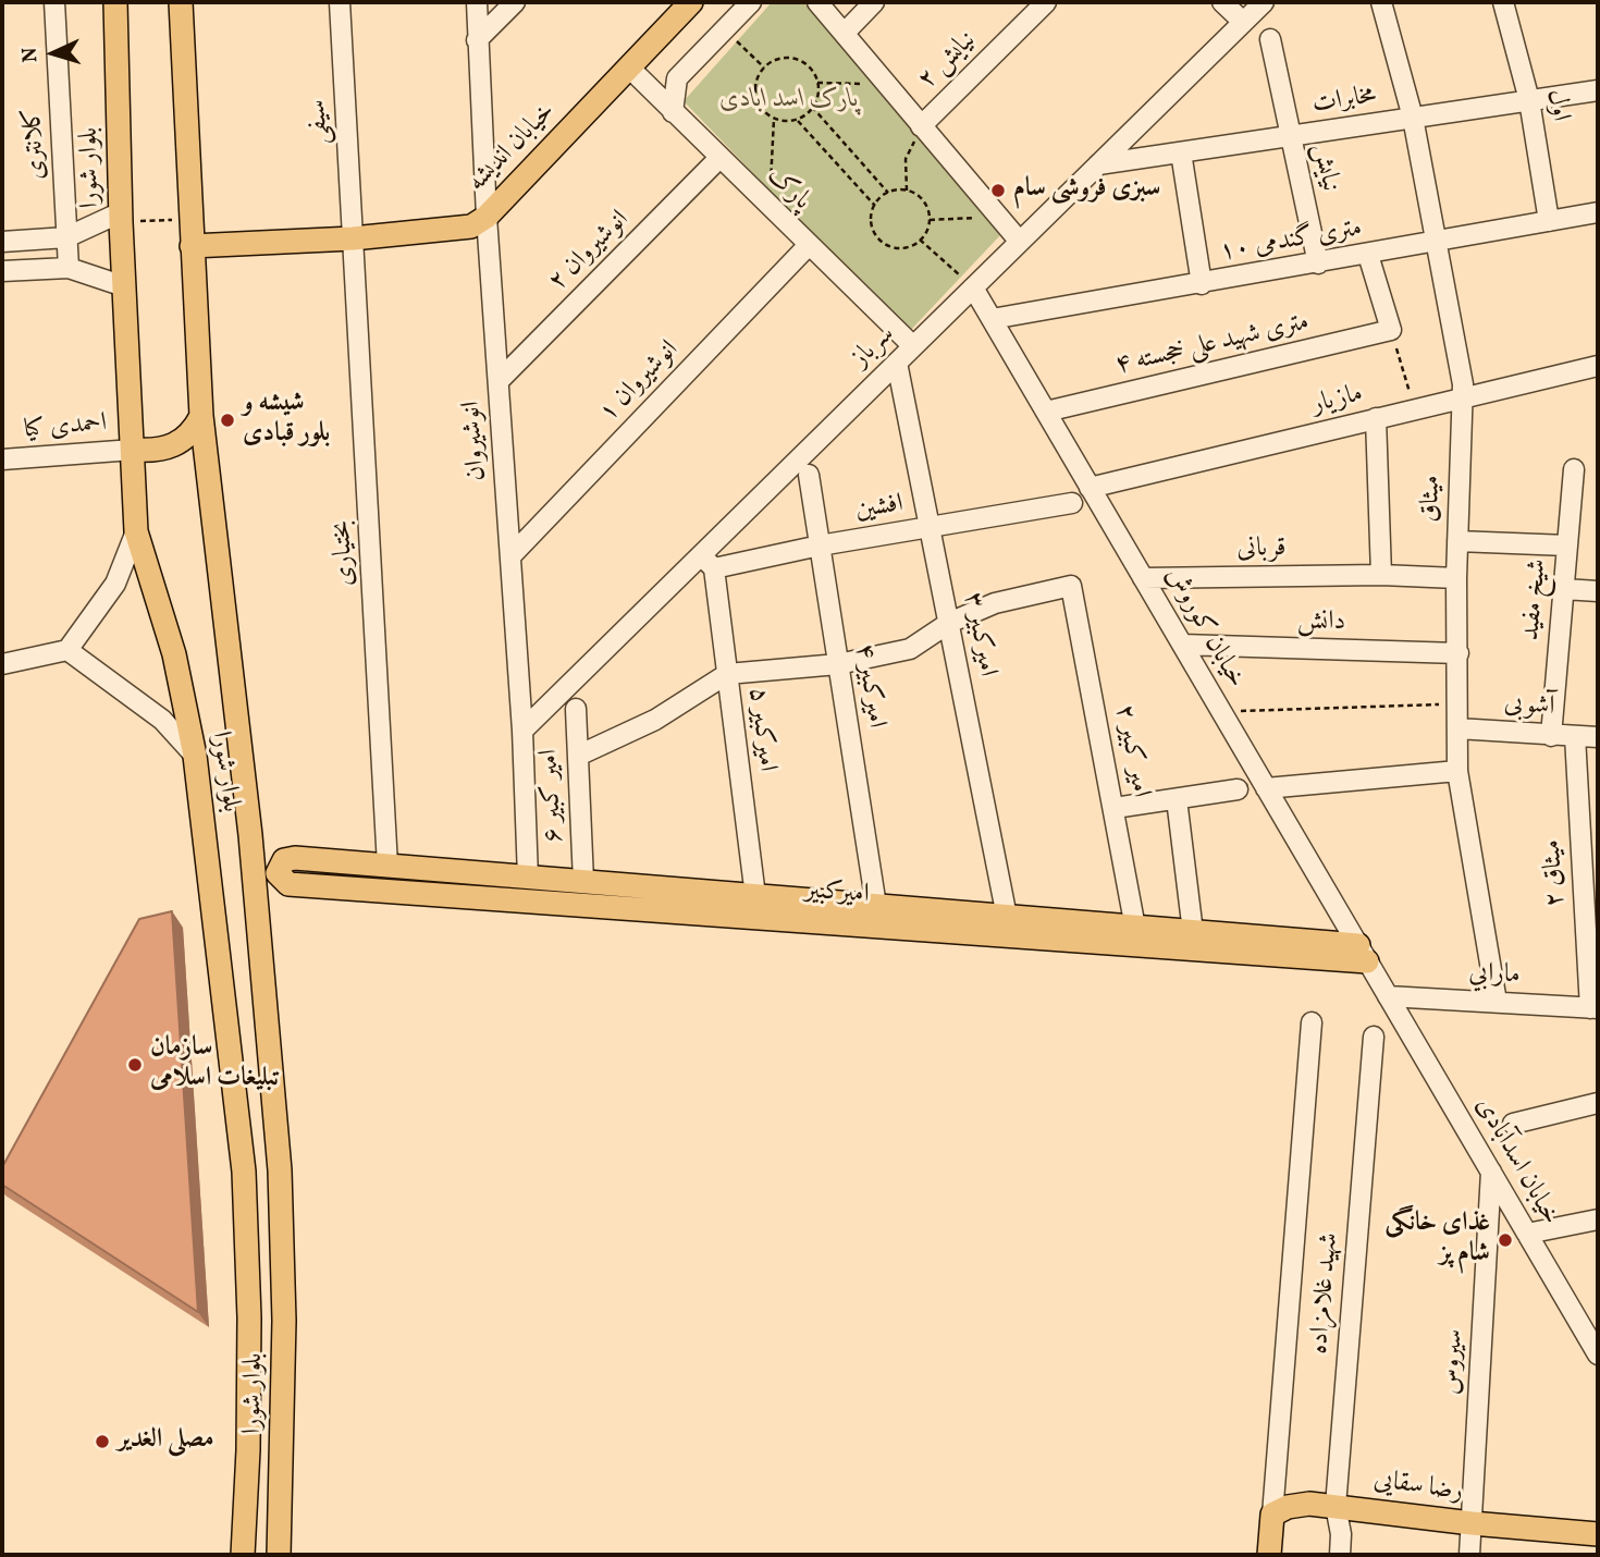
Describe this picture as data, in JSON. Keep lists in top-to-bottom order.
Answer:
{
  "streets": {
    "main road": [
      "خیابان اندیشه",
      "بلوار شورا",
      "امیرکبیر",
      "رضا سقایی"
    ],
    "street": [
      "نیایش ۲",
      "مخابرات",
      "اول",
      "سیفی",
      "کلانتری",
      "نیایش",
      "پارک",
      "۱۰ متری گندمی",
      "انوشیروان ۲",
      "۴ متری شهید علی خجسته",
      "سرباز",
      "انوشیروان ۱",
      "مازیار",
      "احمدی کیا",
      "انوشیروان",
      "میثاق",
      "افشین",
      "قربانی",
      "بختیاری",
      "شیخ مفید",
      "دانش",
      "خیابان کوروش",
      "امیرکبیر ۳",
      "امیرکبیر ۴",
      "آشوبی",
      "امیرکبیر ۵",
      "امیر کبیر ۲",
      "امیر کبیر ۶",
      "میثاق ۲",
      "مارابي",
      "خیابان اسدآبادی",
      "شهید غلامزاده",
      "سیروس"
    ]
  },
  "crossings": [
    ["مخابرات", "اول"],
    ["مخابرات", "نیایش"],
    ["مخابرات", "سرباز"],
    ["مخابرات", "میثاق"],
    ["اول", "۱۰ متری گندمی"],
    ["سیفی", "خیابان اندیشه"],
    ["سیفی", "بختیاری"],
    ["خیابان اندیشه", "بلوار شورا"],
    ["خیابان اندیشه", "پارک"],
    ["خیابان اندیشه", "انوشیروان"],
    ["خیابان اندیشه", "بختیاری"],
    ["بلوار شورا", "احمدی کیا"],
    ["نیایش", "۱۰ متری گندمی"],
    ["پارک", "انوشیروان ۲"],
    ["پارک", "سرباز"],
    ["پارک", "انوشیروان ۱"],
    ["۱۰ متری گندمی", "میثاق"],
    ["۱۰ متری گندمی", "خیابان کوروش"],
    ["انوشیروان ۲", "انوشیروان"],
    ["۴ متری شهید علی خجسته", "خیابان کوروش"],
    ["سرباز", "انوشیروان"],
    ["سرباز", "افشین"],
    ["سرباز", "خیابان کوروش"],
    ["سرباز", "امیرکبیر ۳"],
    ["سرباز", "امیرکبیر ۵"],
    ["انوشیروان ۱", "انوشیروان"],
    ["مازیار", "میثاق"],
    ["مازیار", "خیابان کوروش"],
    ["انوشیروان", "امیرکبیر"],
    ["میثاق", "قربانی"],
    ["میثاق", "دانش"],
    ["میثاق", "آشوبی"],
    ["میثاق", "مارابي"],
    ["افشین", "امیرکبیر ۳"],
    ["افشین", "امیرکبیر ۴"],
    ["افشین", "امیرکبیر ۵"],
    ["قربانی", "خیابان کوروش"],
    ["بختیاری", "امیرکبیر"],
    ["شیخ مفید", "آشوبی"],
    ["دانش", "خیابان کوروش"],
    ["خیابان کوروش", "امیرکبیر"],
    ["خیابان کوروش", "مارابي"],
    ["خیابان کوروش", "خیابان اسدآبادی"],
    ["امیرکبیر ۳", "امیر کبیر ۲"],
    ["امیرکبیر ۳", "امیرکبیر"],
    ["امیرکبیر ۴", "امیرکبیر"],
    ["آشوبی", "میثاق ۲"],
    ["امیرکبیر ۵", "امیرکبیر"],
    ["امیر کبیر ۲", "امیرکبیر"],
    ["امیر کبیر ۶", "امیرکبیر"],
    ["میثاق ۲", "مارابي"],
    ["مارابي", "خیابان اسدآبادی"],
    ["خیابان اسدآبادی", "سیروس"],
    ["شهید غلامزاده", "رضا سقایی"],
    ["سیروس", "رضا سقایی"]
  ],
  "parks": ["پارک اسد ابادی"],
  "places": [
    "سبزی فروشی سام",
    "شیشه و بلور قبادی",
    "سازمان تبلیغات اسلامی",
    "غذای خانگی شام پز",
    "مصلی الغدیر"
  ],
  "north": "left"
}
